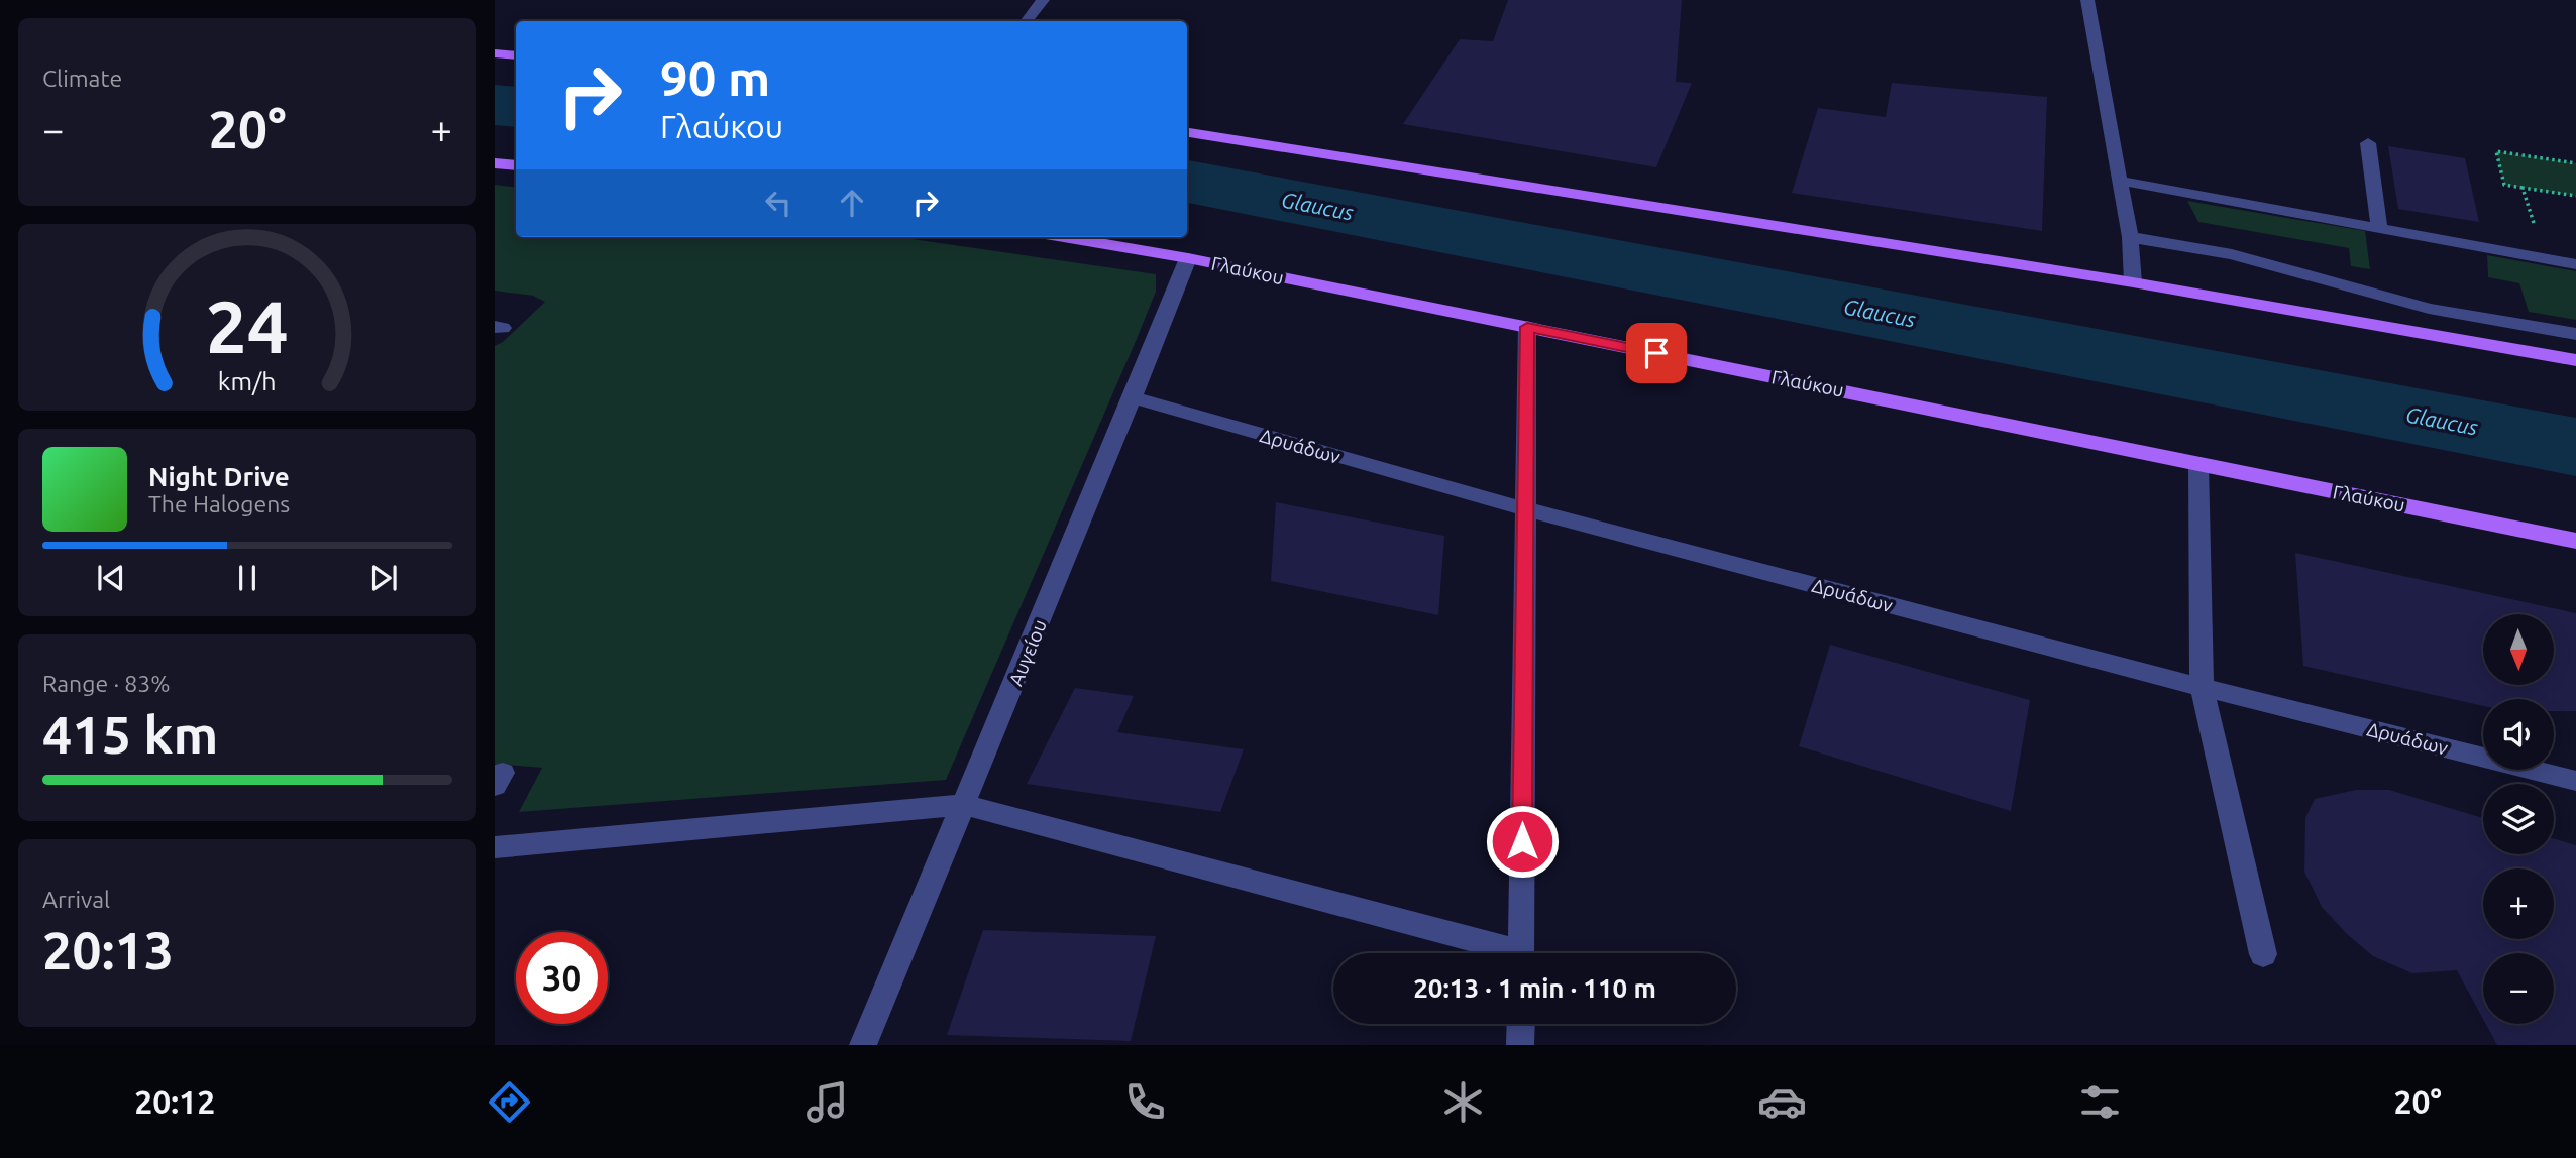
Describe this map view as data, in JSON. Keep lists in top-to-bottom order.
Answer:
{
  "streets": {
    "main road": ["Γλαύκου"],
    "street": ["Δρυάδων", "Αυγείου"]
  },
  "crossings": [
    ["Γλαύκου", "Αυγείου"],
    ["Δρυάδων", "Αυγείου"]
  ],
  "water": ["Glaucus"],
  "north": "bottom",
  "page": {
    "tile": [
      "Climate",
      ["Range · 83%", "415 km"],
      ["Arrival", "20:13"]
    ],
    "turn": ["90 m", "Γλαύκου"],
    "heat": ["−", "20°", "+"],
    "song": ["Night Drive", "The Halogens"],
    "map_buttons": ["+", "−"],
    "limit": "30",
    "trip": "20:13 · 1 min · 110 m",
    "tabs": ["20:12", "20°"],
    "gauge": ["24", "km/h"]
  }
}
